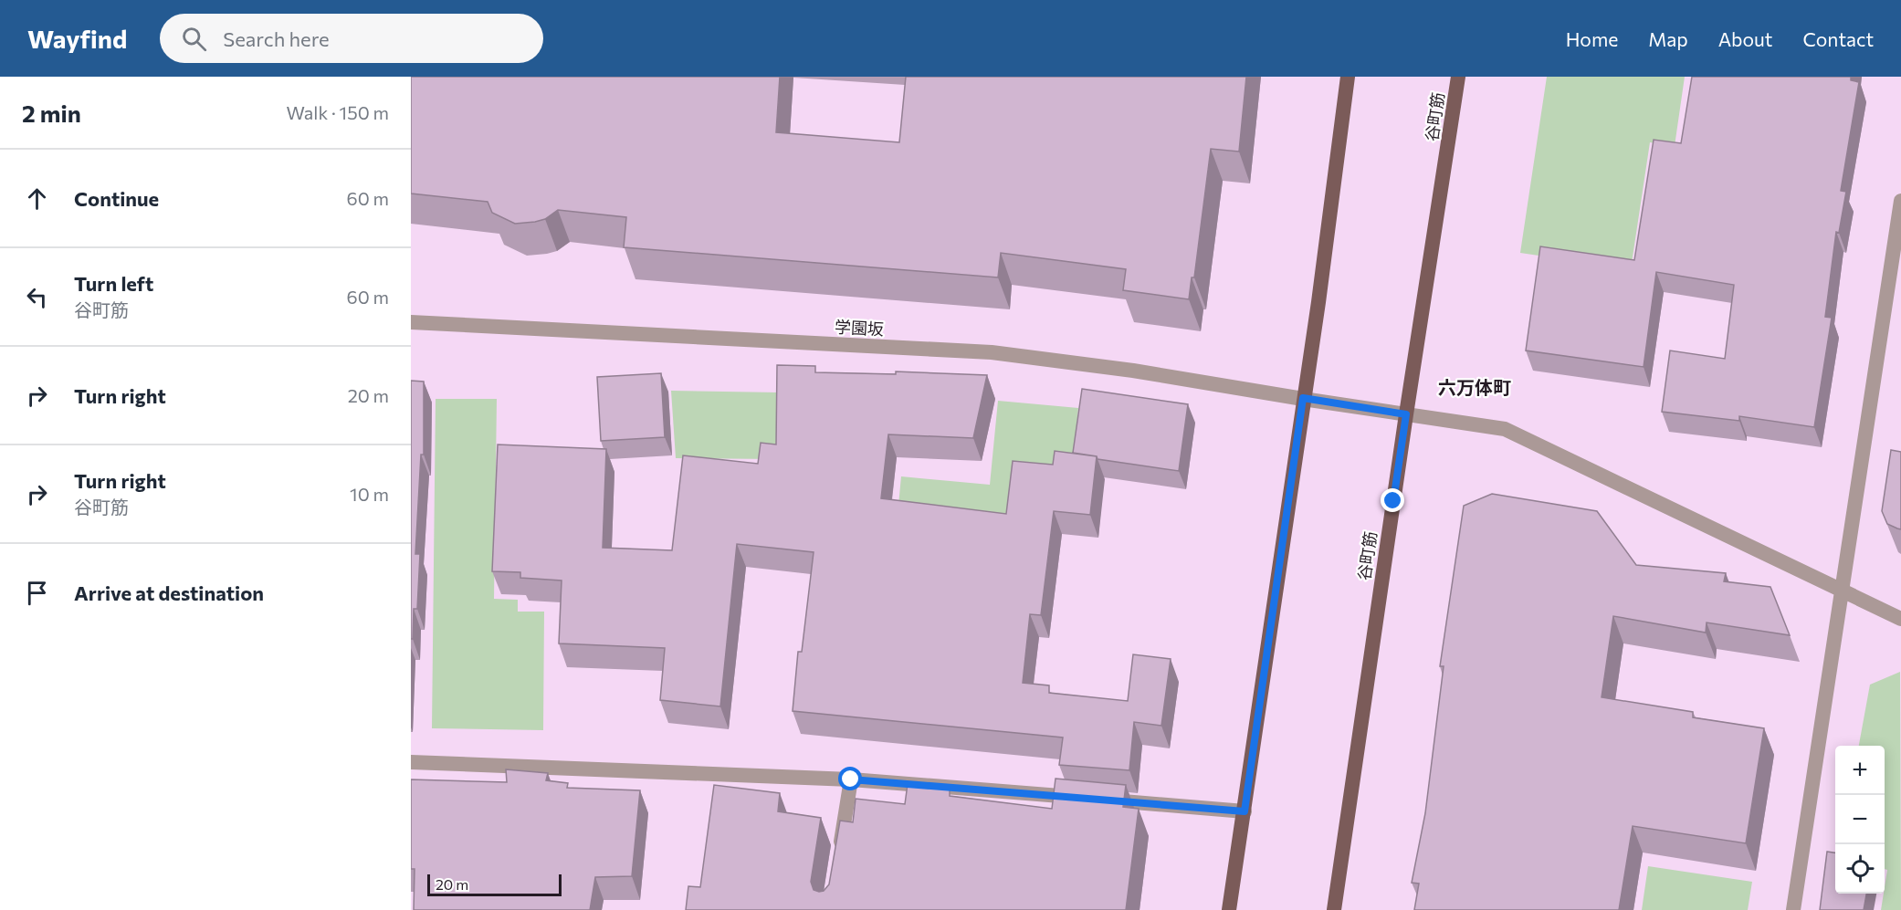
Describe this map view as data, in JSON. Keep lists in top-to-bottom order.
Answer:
{
  "streets": {
    "main road": ["谷町筋"],
    "street": ["学園坂"]
  },
  "crossings": [
    ["谷町筋", "学園坂"]
  ],
  "districts": ["六万体町"],
  "scale_bar": "20 m",
  "page": {
    "header": "Wayfind",
    "search": "Search here",
    "nav": [
      "Home",
      "Map",
      "About",
      "Contact"
    ],
    "heading": ["2 min", "Walk · 150 m"],
    "list": [
      ["Continue", "60 m"],
      ["Turn left", "谷町筋", "60 m"],
      ["Turn right", "20 m"],
      ["Turn right", "谷町筋", "10 m"],
      "Arrive at destination"
    ],
    "map_buttons": ["+", "−"],
    "scale": "20 m"
  }
}
